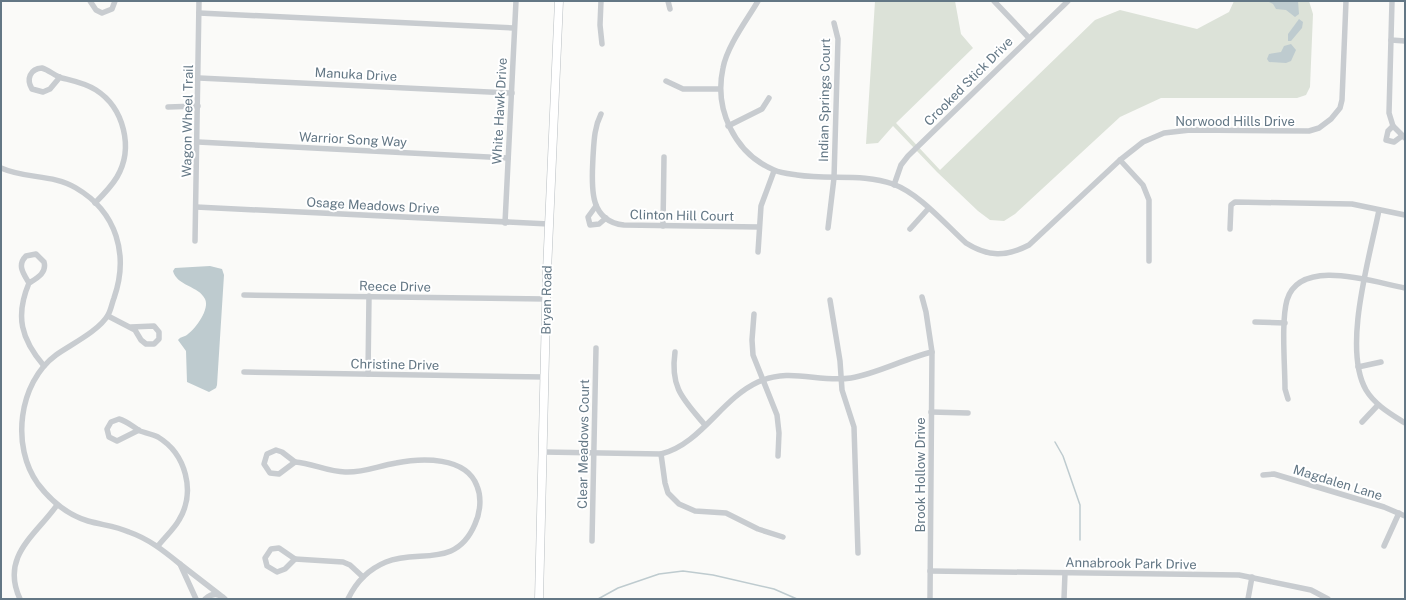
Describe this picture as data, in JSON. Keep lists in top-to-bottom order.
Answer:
{
  "streets": {
    "main road": ["Bryan Road"],
    "street": [
      "Manuka Drive",
      "Crooked Stick Drive",
      "Indian Springs Court",
      "White Hawk Drive",
      "Wagon Wheel Trail",
      "Norwood Hills Drive",
      "Warrior Song Way",
      "Osage Meadows Drive",
      "Clinton Hill Court",
      "Reece Drive",
      "Christine Drive",
      "Clear Meadows Court",
      "Brook Hollow Drive",
      "Magdalen Lane",
      "Annabrook Park Drive"
    ]
  },
  "crossings": [
    ["Manuka Drive", "White Hawk Drive"],
    ["Manuka Drive", "Wagon Wheel Trail"],
    ["Crooked Stick Drive", "Norwood Hills Drive"],
    ["Indian Springs Court", "Norwood Hills Drive"],
    ["White Hawk Drive", "Warrior Song Way"],
    ["White Hawk Drive", "Osage Meadows Drive"],
    ["Wagon Wheel Trail", "Warrior Song Way"],
    ["Wagon Wheel Trail", "Osage Meadows Drive"],
    ["Osage Meadows Drive", "Bryan Road"],
    ["Reece Drive", "Bryan Road"],
    ["Bryan Road", "Christine Drive"],
    ["Brook Hollow Drive", "Annabrook Park Drive"]
  ]
}
